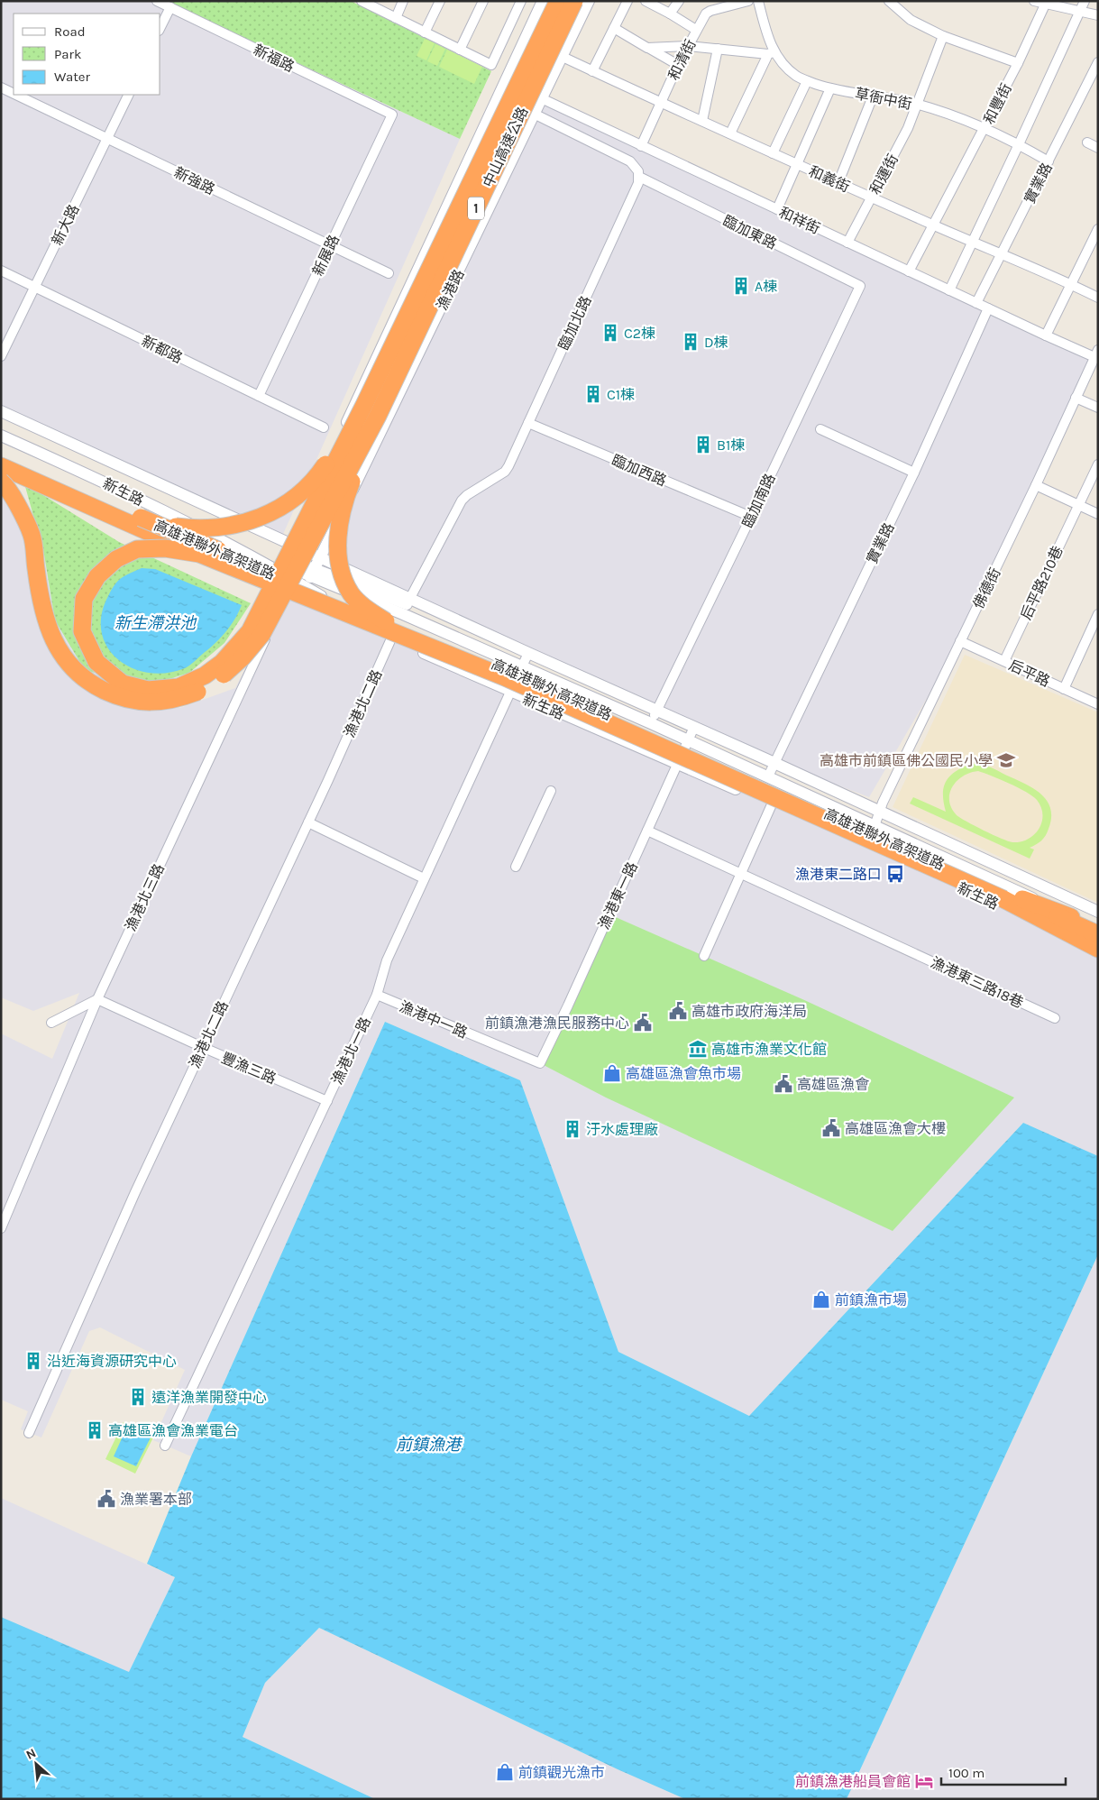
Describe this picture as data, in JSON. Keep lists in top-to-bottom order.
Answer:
{
  "streets": {
    "highway": ["中山高速公路", "1", "高雄港聯外高架道路"],
    "street": [
      "新福路",
      "和清街",
      "草衙中街",
      "和豐街",
      "和運街",
      "和義街",
      "新強路",
      "實業路",
      "和祥街",
      "新大路",
      "臨加東路",
      "新展路",
      "漁港路",
      "臨加北路",
      "新都路",
      "臨加西路",
      "新生路",
      "臨加南路",
      "后平路210巷",
      "佛德街",
      "后平路",
      "漁港北二路",
      "漁港東一路",
      "漁港北三路",
      "漁港東三路18巷",
      "漁港中一路",
      "漁港北一路",
      "豐漁三路"
    ]
  },
  "crossings": [
    ["新福路", "新展路"],
    ["和清街", "和義街"],
    ["和清街", "和祥街"],
    ["草衙中街", "和豐街"],
    ["草衙中街", "和運街"],
    ["草衙中街", "實業路"],
    ["和豐街", "和義街"],
    ["和豐街", "和祥街"],
    ["和運街", "和義街"],
    ["和運街", "和祥街"],
    ["和義街", "實業路"],
    ["和義街", "漁港路"],
    ["新強路", "新大路"],
    ["新強路", "新展路"],
    ["實業路", "和祥街"],
    ["實業路", "新生路"],
    ["和祥街", "漁港路"],
    ["和祥街", "佛德街"],
    ["新大路", "新都路"],
    ["臨加東路", "臨加北路"],
    ["臨加東路", "臨加南路"],
    ["新展路", "新都路"],
    ["漁港路", "新生路"],
    ["臨加北路", "臨加西路"],
    ["臨加北路", "新生路"],
    ["臨加西路", "臨加南路"],
    ["新生路", "臨加南路"],
    ["新生路", "佛德街"],
    ["新生路", "漁港北二路"],
    ["新生路", "漁港東一路"],
    ["新生路", "漁港北三路"],
    ["新生路", "漁港北一路"],
    ["后平路210巷", "后平路"],
    ["佛德街", "后平路"],
    ["漁港北二路", "豐漁三路"],
    ["漁港東一路", "漁港東三路18巷"],
    ["漁港東一路", "漁港中一路"],
    ["漁港北三路", "豐漁三路"],
    ["漁港中一路", "漁港北一路"],
    ["漁港北一路", "豐漁三路"]
  ],
  "water": ["新生滯洪池", "前鎮漁港"],
  "places": {
    "building": [
      "A棟",
      "C2棟",
      "D棟",
      "C1棟",
      "B1棟",
      "汙水處理廠",
      "沿近海資源研究中心",
      "遠洋漁業開發中心",
      "高雄區漁會漁業電台"
    ],
    "school or university": ["高雄市前鎮區佛公國民小學"],
    "bus stop": ["漁港東二路口"],
    "public building": [
      "高雄市政府海洋局",
      "前鎮漁港漁民服務中心",
      "高雄區漁會",
      "高雄區漁會大樓",
      "漁業署本部"
    ],
    "museum": ["高雄市漁業文化館"],
    "shop": ["高雄區漁會魚市場", "前鎮漁市場", "前鎮觀光漁市"],
    "hotel": ["前鎮漁港船員會館"]
  },
  "legend": ["Road", "Park", "Water"],
  "scale_bar": "100 m",
  "north": "top left"
}
